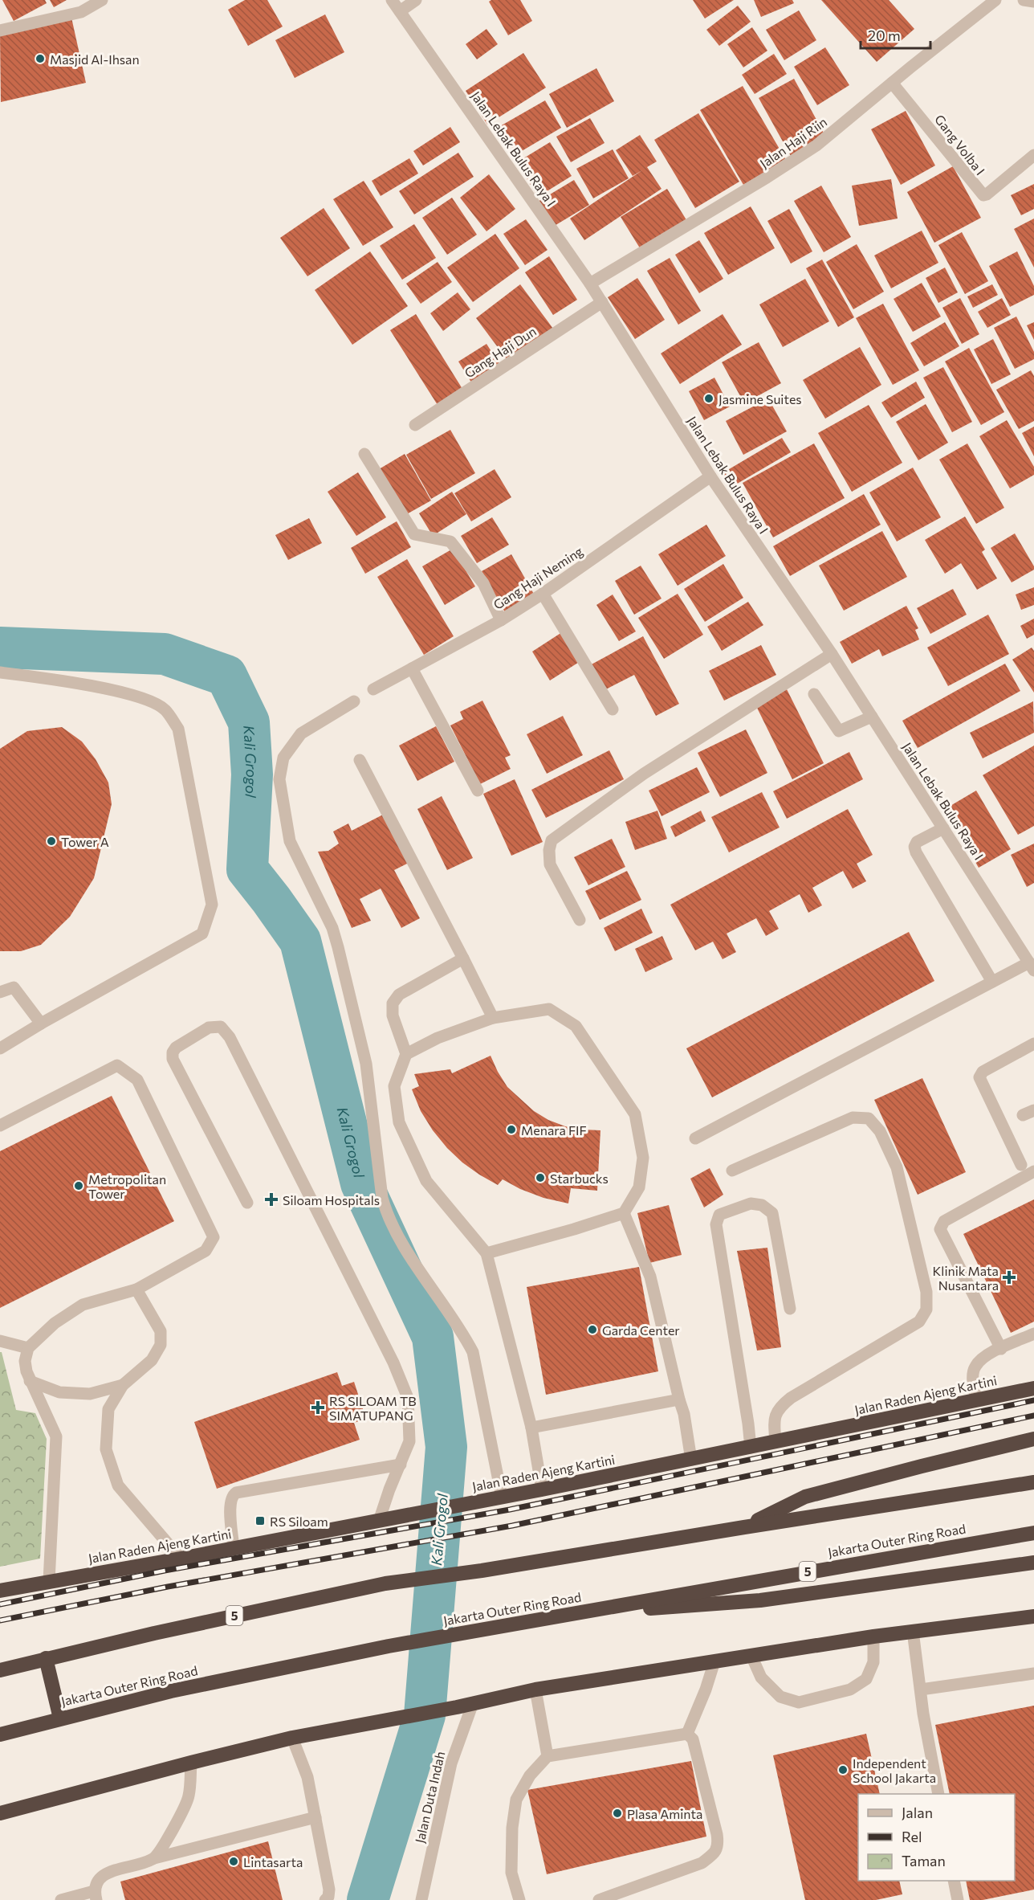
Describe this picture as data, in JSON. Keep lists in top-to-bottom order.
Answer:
{
  "streets": {
    "highway": ["Jalan Raden Ajeng Kartini", "Jakarta Outer Ring Road", "5"],
    "street": [
      "Jalan Haji Riin",
      "Gang Volba I",
      "Jalan Lebak Bulus Raya I",
      "Gang Haji Dun",
      "Gang Haji Neming",
      "Jalan Duta Indah"
    ]
  },
  "crossings": [
    ["Jalan Haji Riin", "Gang Volba I"],
    ["Jalan Haji Riin", "Jalan Lebak Bulus Raya I"],
    ["Jalan Lebak Bulus Raya I", "Gang Haji Dun"],
    ["Jalan Lebak Bulus Raya I", "Gang Haji Neming"]
  ],
  "water": ["Kali Grogol"],
  "places": {
    "other": [
      "Masjid Al-Ihsan",
      "Jasmine Suites",
      "Tower A",
      "Menara FIF",
      "Starbucks",
      "Metropolitan Tower",
      "Garda Center",
      "Independent School Jakarta",
      "Plasa Aminta",
      "Lintasarta"
    ],
    "health": ["Siloam Hospitals", "Klinik Mata Nusantara", "RS SILOAM TB SIMATUPANG"],
    "transit": ["RS Siloam"]
  },
  "legend": ["Jalan", "Rel", "Taman"],
  "scale_bar": "20 m"
}
